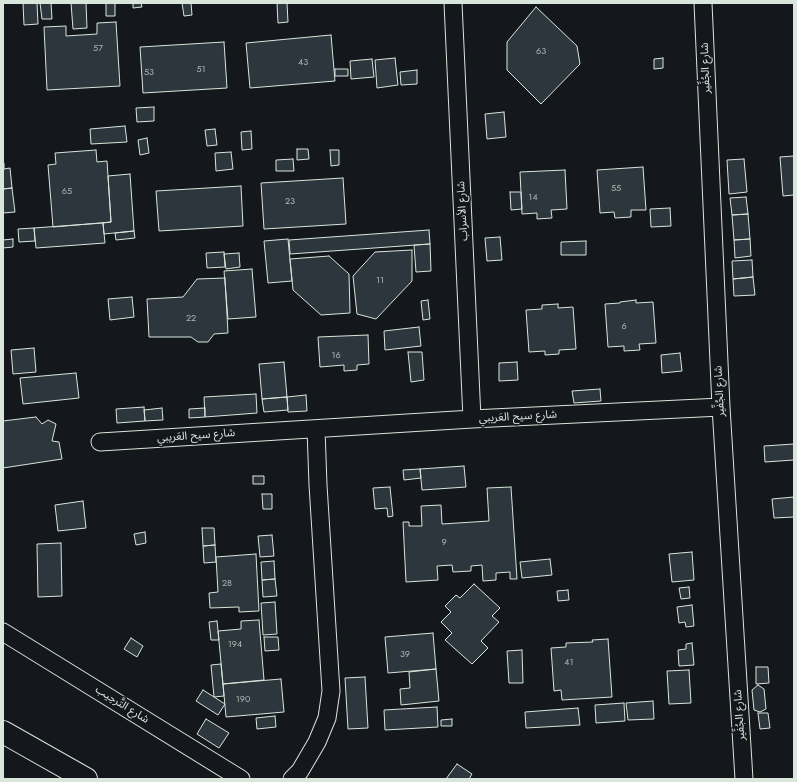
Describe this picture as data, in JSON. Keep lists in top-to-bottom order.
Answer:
{
  "streets": {
    "street": [
      "شارع الجُفِّير",
      "شارع الأسراب",
      "شارع سيح العَريبي",
      "شارع التَّرحِيب"
    ]
  },
  "crossings": [
    ["شارع الجُفِّير", "شارع سيح العَريبي"],
    ["شارع الأسراب", "شارع سيح العَريبي"]
  ],
  "house_numbers": [
    "57",
    "63",
    "43",
    "51",
    "53",
    "55",
    "65",
    "14",
    "23",
    "11",
    "22",
    "6",
    "16",
    "9",
    "28",
    "194",
    "39",
    "41",
    "190"
  ]
}
